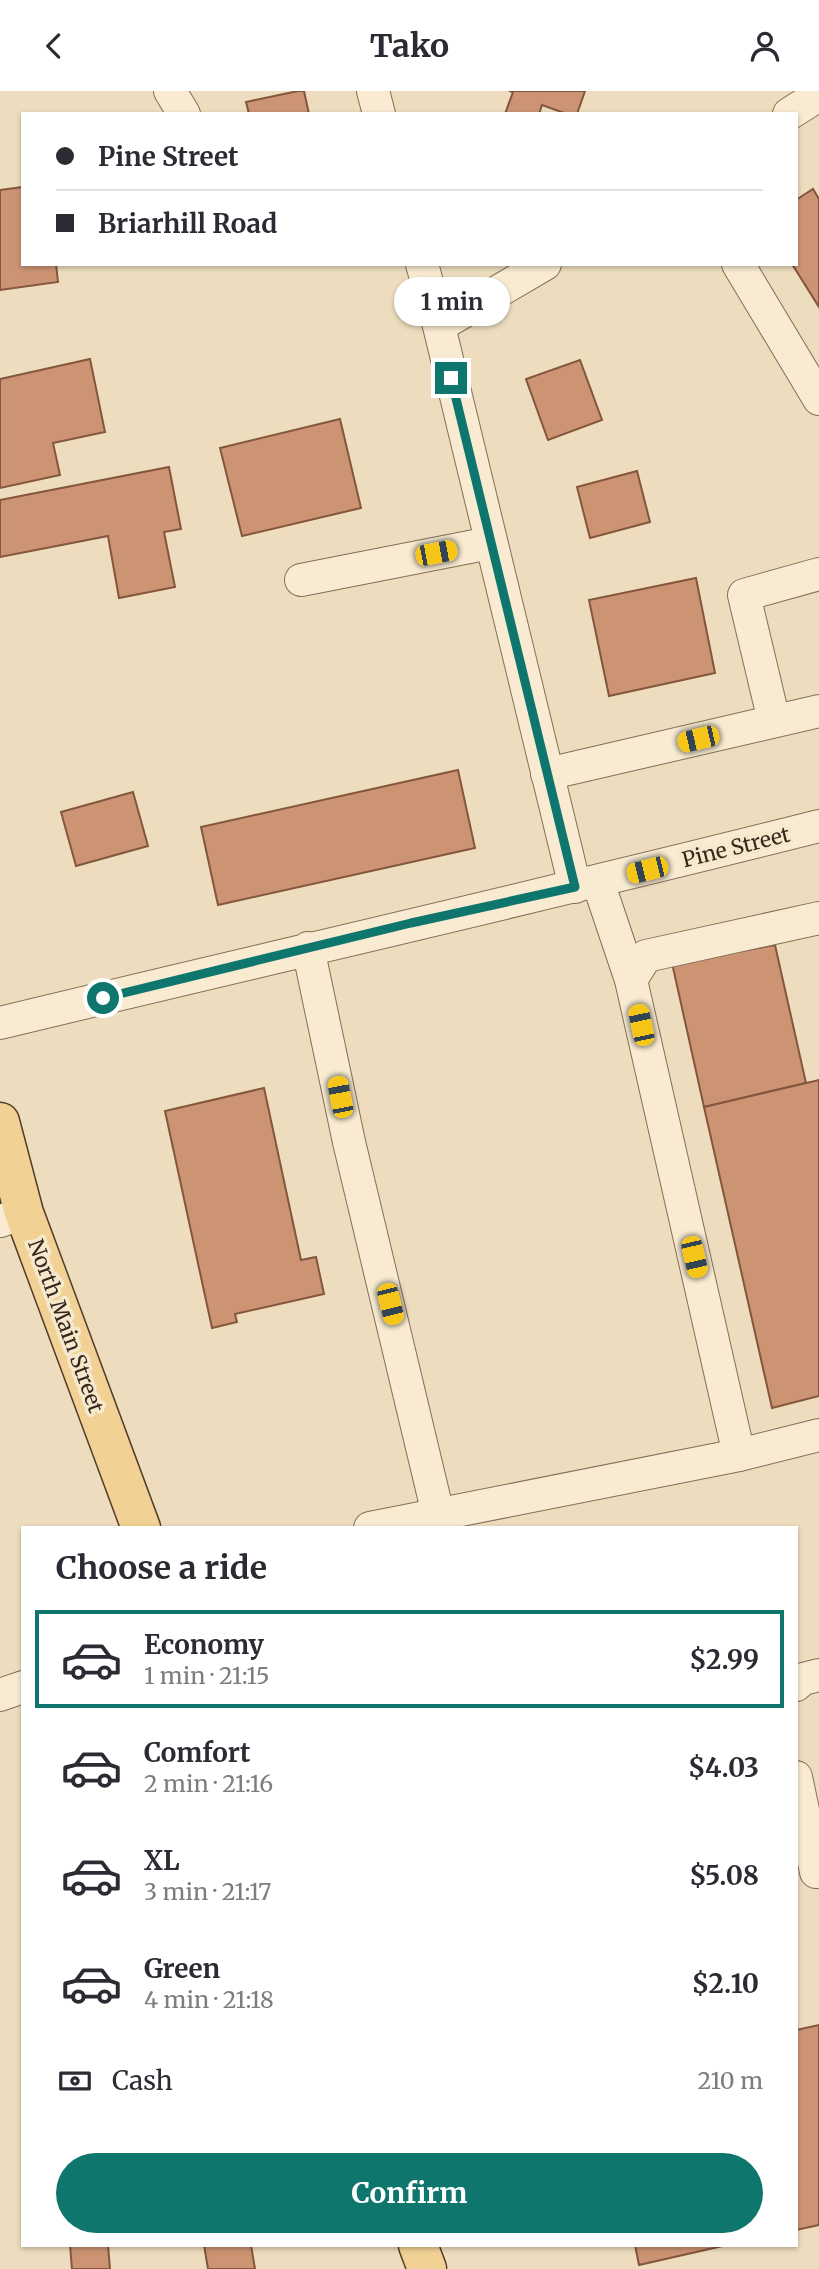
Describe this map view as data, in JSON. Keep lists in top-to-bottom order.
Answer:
{
  "streets": {
    "main road": ["North Main Street"],
    "street": ["Pine Street"]
  },
  "page": {
    "header": "Tako",
    "banner": ["Pine Street", "Briarhill Road"],
    "bubble": "1 min",
    "heading": "Choose a ride",
    "list": [
      {
        "name": "Economy",
        "note": "1 min · 21:15",
        "value": "$2.99"
      },
      {
        "name": "Comfort",
        "note": "2 min · 21:16",
        "value": "$4.03"
      },
      {
        "name": "XL",
        "note": "3 min · 21:17",
        "value": "$5.08"
      },
      {
        "name": "Green",
        "note": "4 min · 21:18",
        "value": "$2.10"
      }
    ],
    "pay": ["Cash", "210 m"],
    "buttons": "Confirm"
  }
}
